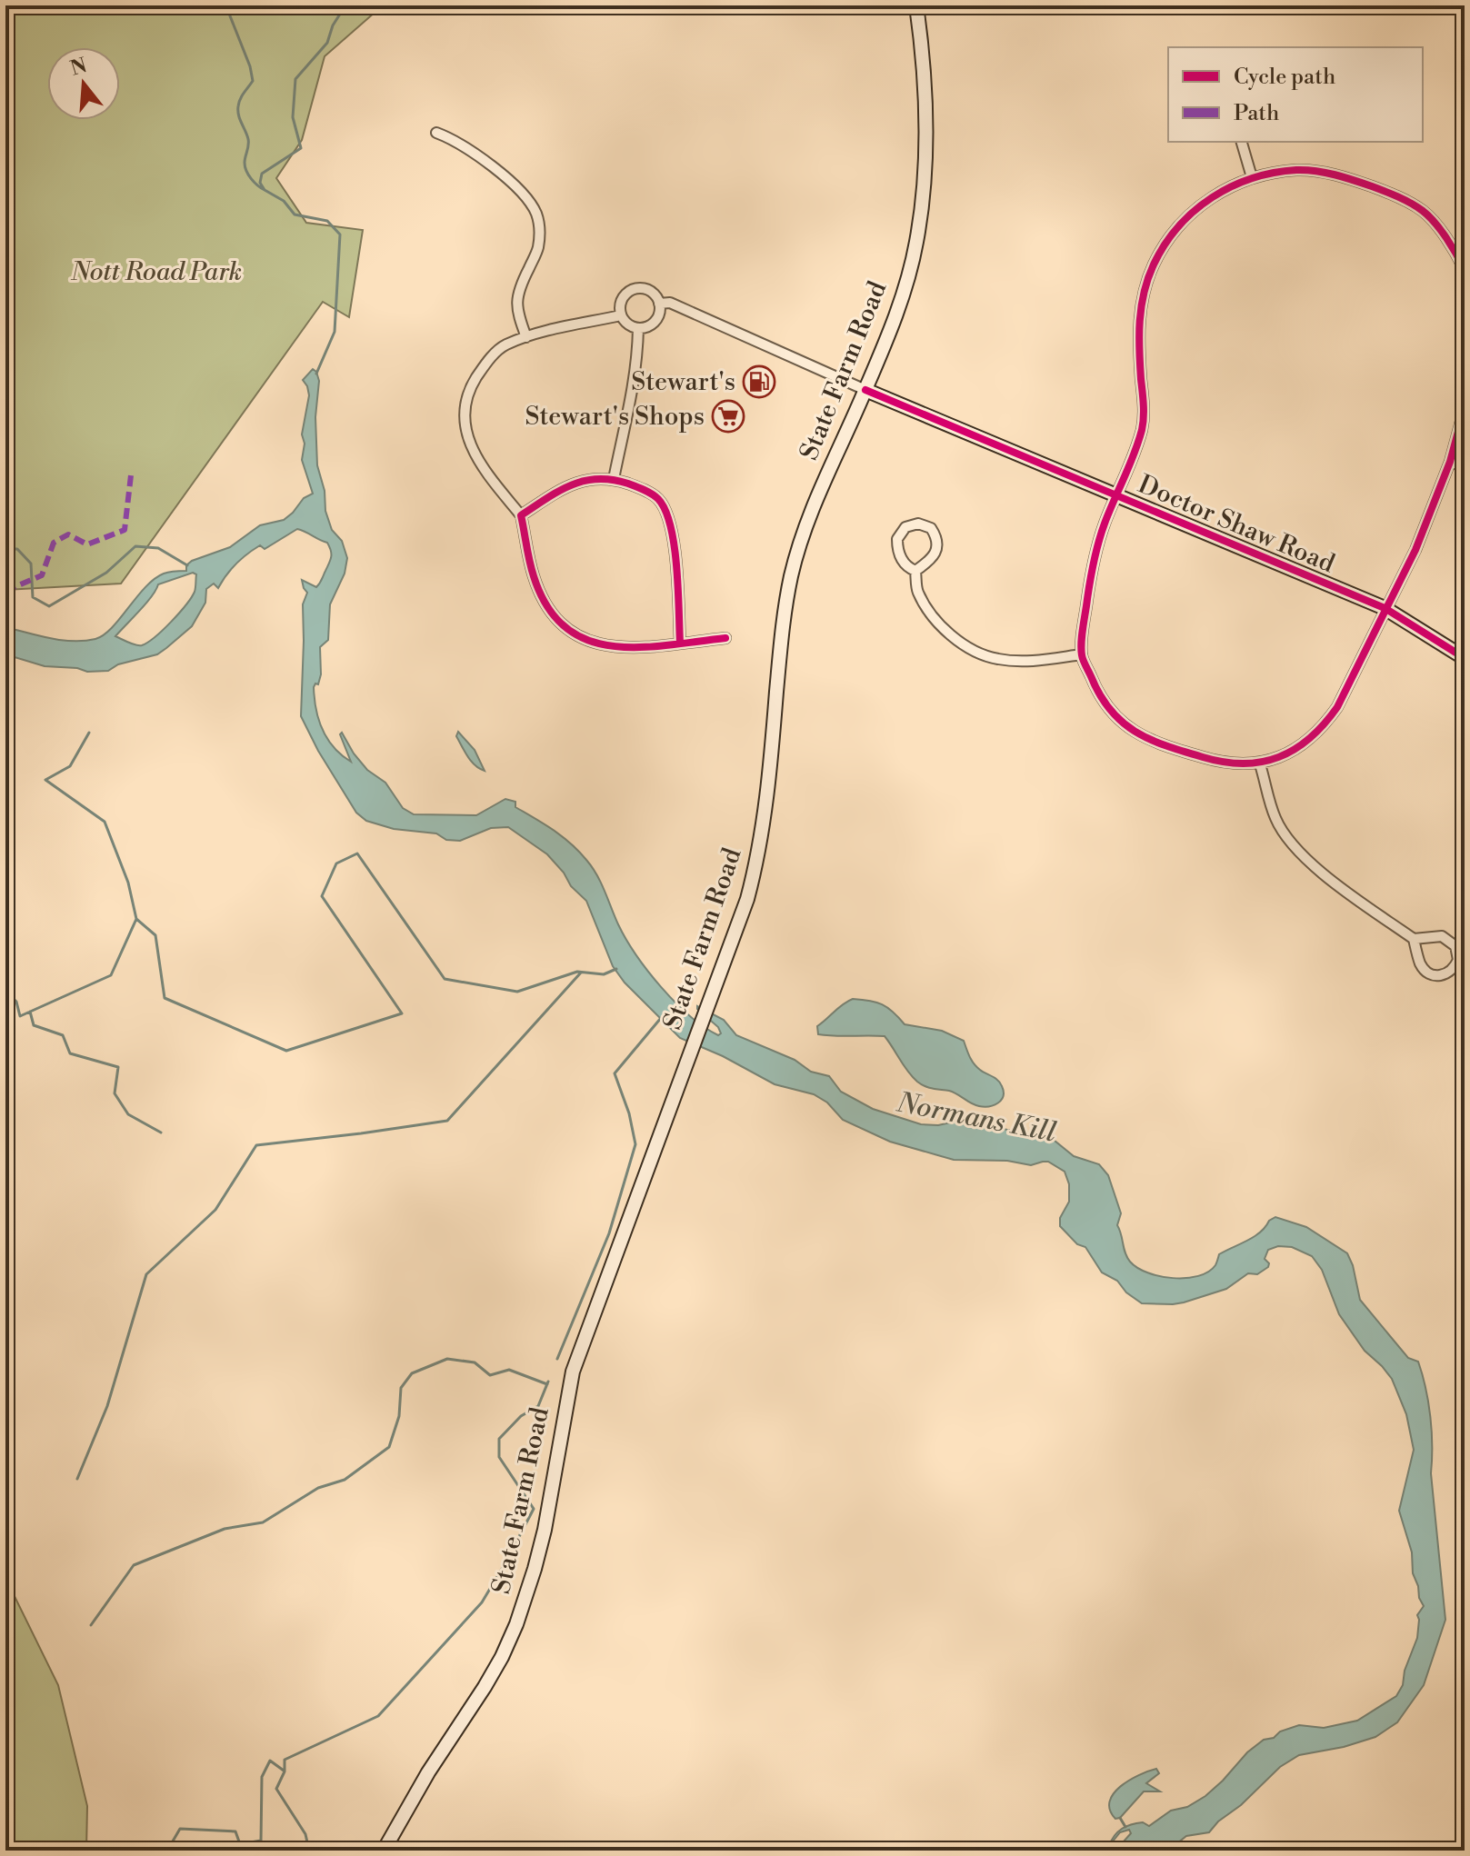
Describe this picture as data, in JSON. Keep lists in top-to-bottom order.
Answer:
{
  "streets": {
    "main road": ["State Farm Road", "Doctor Shaw Road"]
  },
  "crossings": [
    ["State Farm Road", "Doctor Shaw Road"]
  ],
  "water": ["Normans Kill"],
  "parks": ["Nott Road Park"],
  "places": {
    "fuel station": ["Stewart's"],
    "supermarket": ["Stewart's Shops"]
  },
  "legend": ["Cycle path", "Path"],
  "north": "top"
}
